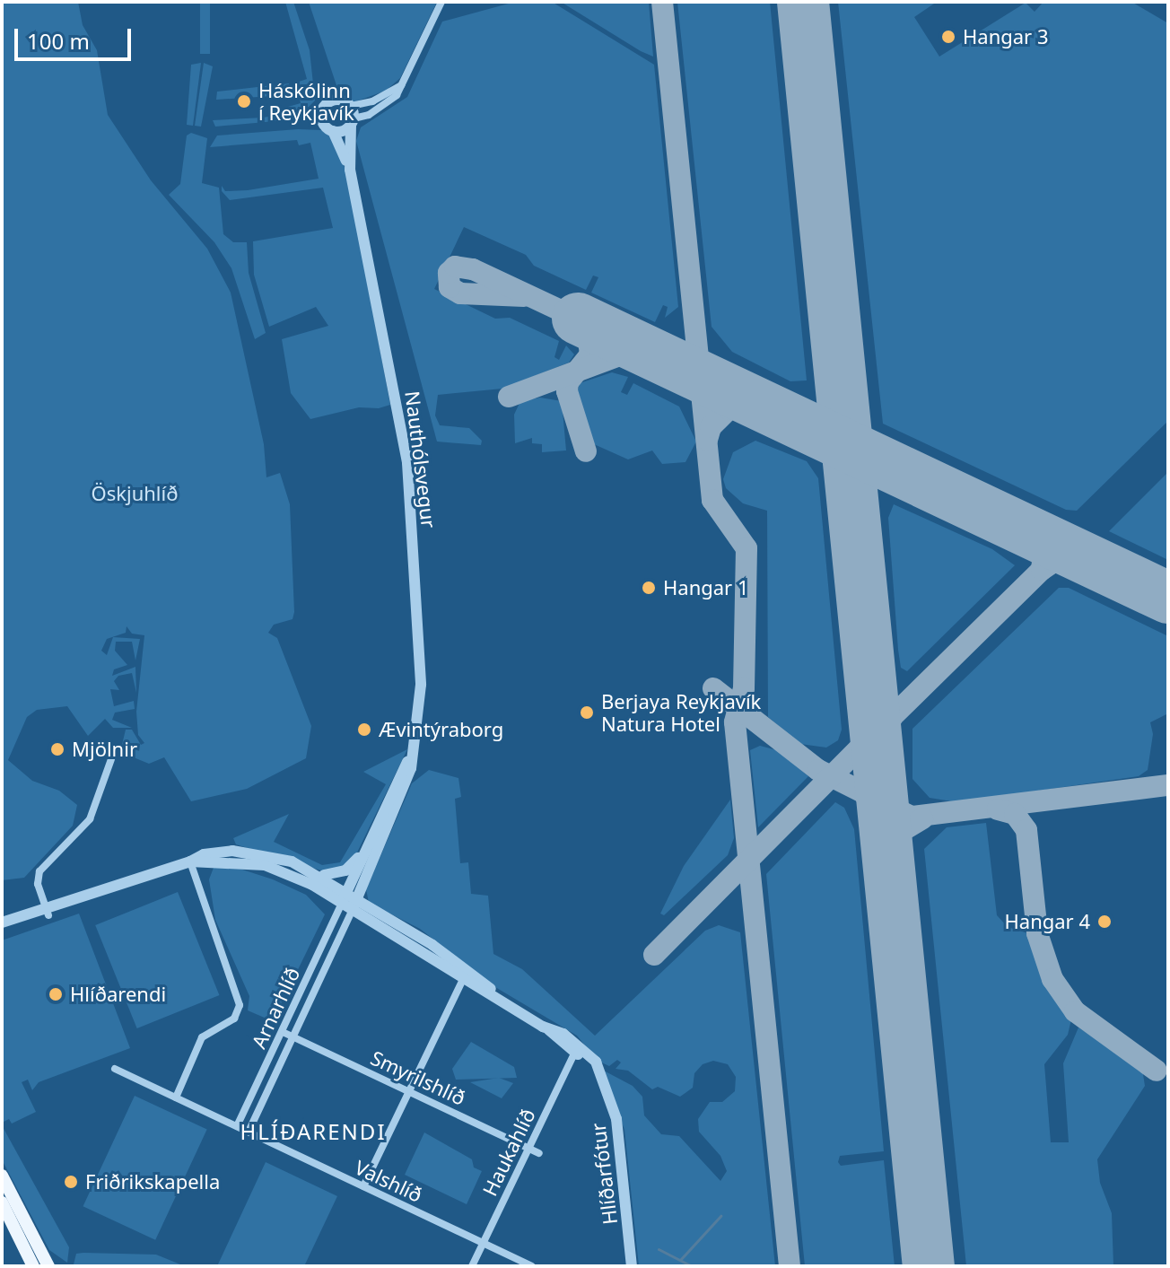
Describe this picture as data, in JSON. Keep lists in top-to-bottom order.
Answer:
{
  "streets": {
    "street": [
      "Nauthólsvegur",
      "Arnarhlíð",
      "Smyrilshlíð",
      "Haukahlíð",
      "Hlíðarfótur",
      "Valshlíð"
    ]
  },
  "crossings": [
    ["Nauthólsvegur", "Arnarhlíð"],
    ["Nauthólsvegur", "Hlíðarfótur"],
    ["Arnarhlíð", "Smyrilshlíð"],
    ["Arnarhlíð", "Hlíðarfótur"],
    ["Arnarhlíð", "Valshlíð"],
    ["Smyrilshlíð", "Haukahlíð"],
    ["Haukahlíð", "Hlíðarfótur"],
    ["Haukahlíð", "Valshlíð"]
  ],
  "districts": ["HLÍÐARENDI"],
  "parks": ["Öskjuhlíð"],
  "places": [
    "Hangar 3",
    "Háskólinn í Reykjavík",
    "Hangar 1",
    "Berjaya Reykjavík Natura Hotel",
    "Ævintýraborg",
    "Mjölnir",
    "Hangar 4",
    "Hlíðarendi",
    "Friðrikskapella"
  ],
  "scale_bar": "100 m"
}
